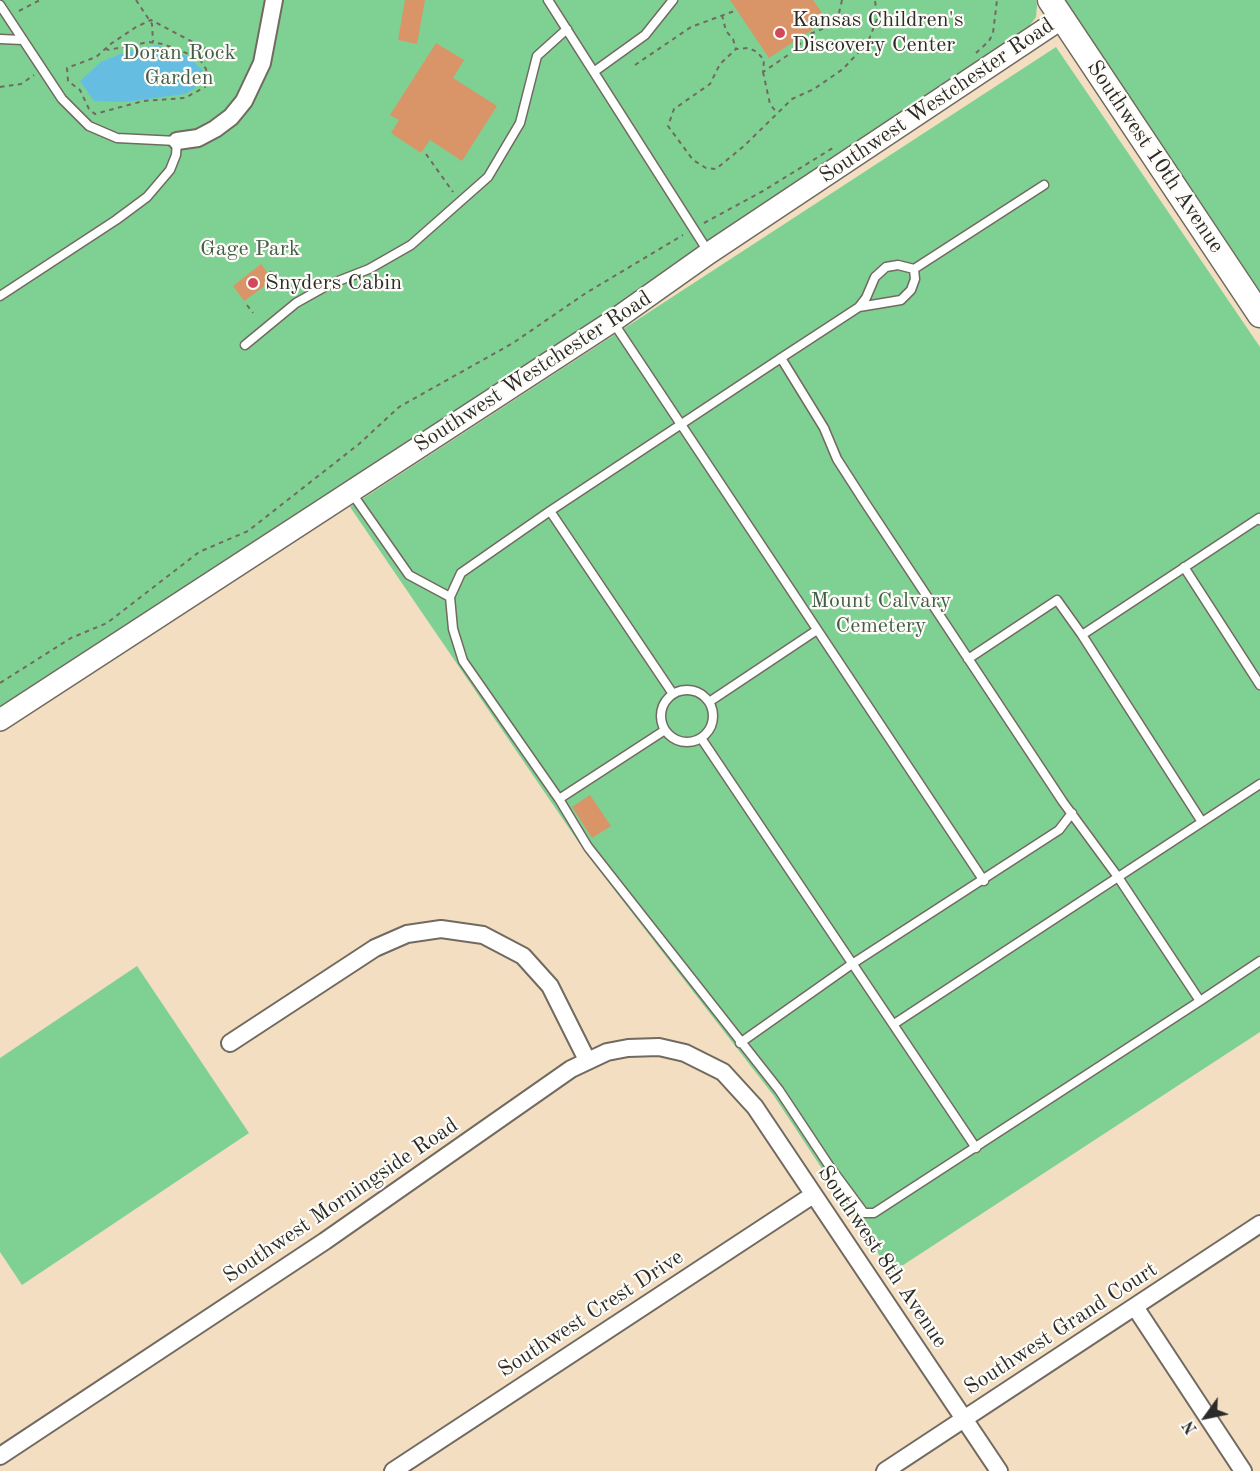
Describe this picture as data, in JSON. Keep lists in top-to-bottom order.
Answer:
{
  "streets": {
    "main road": ["Southwest 10th Avenue"],
    "street": [
      "Southwest Westchester Road",
      "Southwest Morningside Road",
      "Southwest 8th Avenue",
      "Southwest Crest Drive",
      "Southwest Grand Court"
    ]
  },
  "crossings": [
    ["Southwest Westchester Road", "Southwest 10th Avenue"],
    ["Southwest Morningside Road", "Southwest 8th Avenue"],
    ["Southwest 8th Avenue", "Southwest Crest Drive"],
    ["Southwest 8th Avenue", "Southwest Grand Court"]
  ],
  "parks": ["Doran Rock Garden", "Gage Park", "Mount Calvary Cemetery"],
  "places": ["Kansas Children's Discovery Center", "Snyders Cabin"],
  "north": "bottom left"
}
